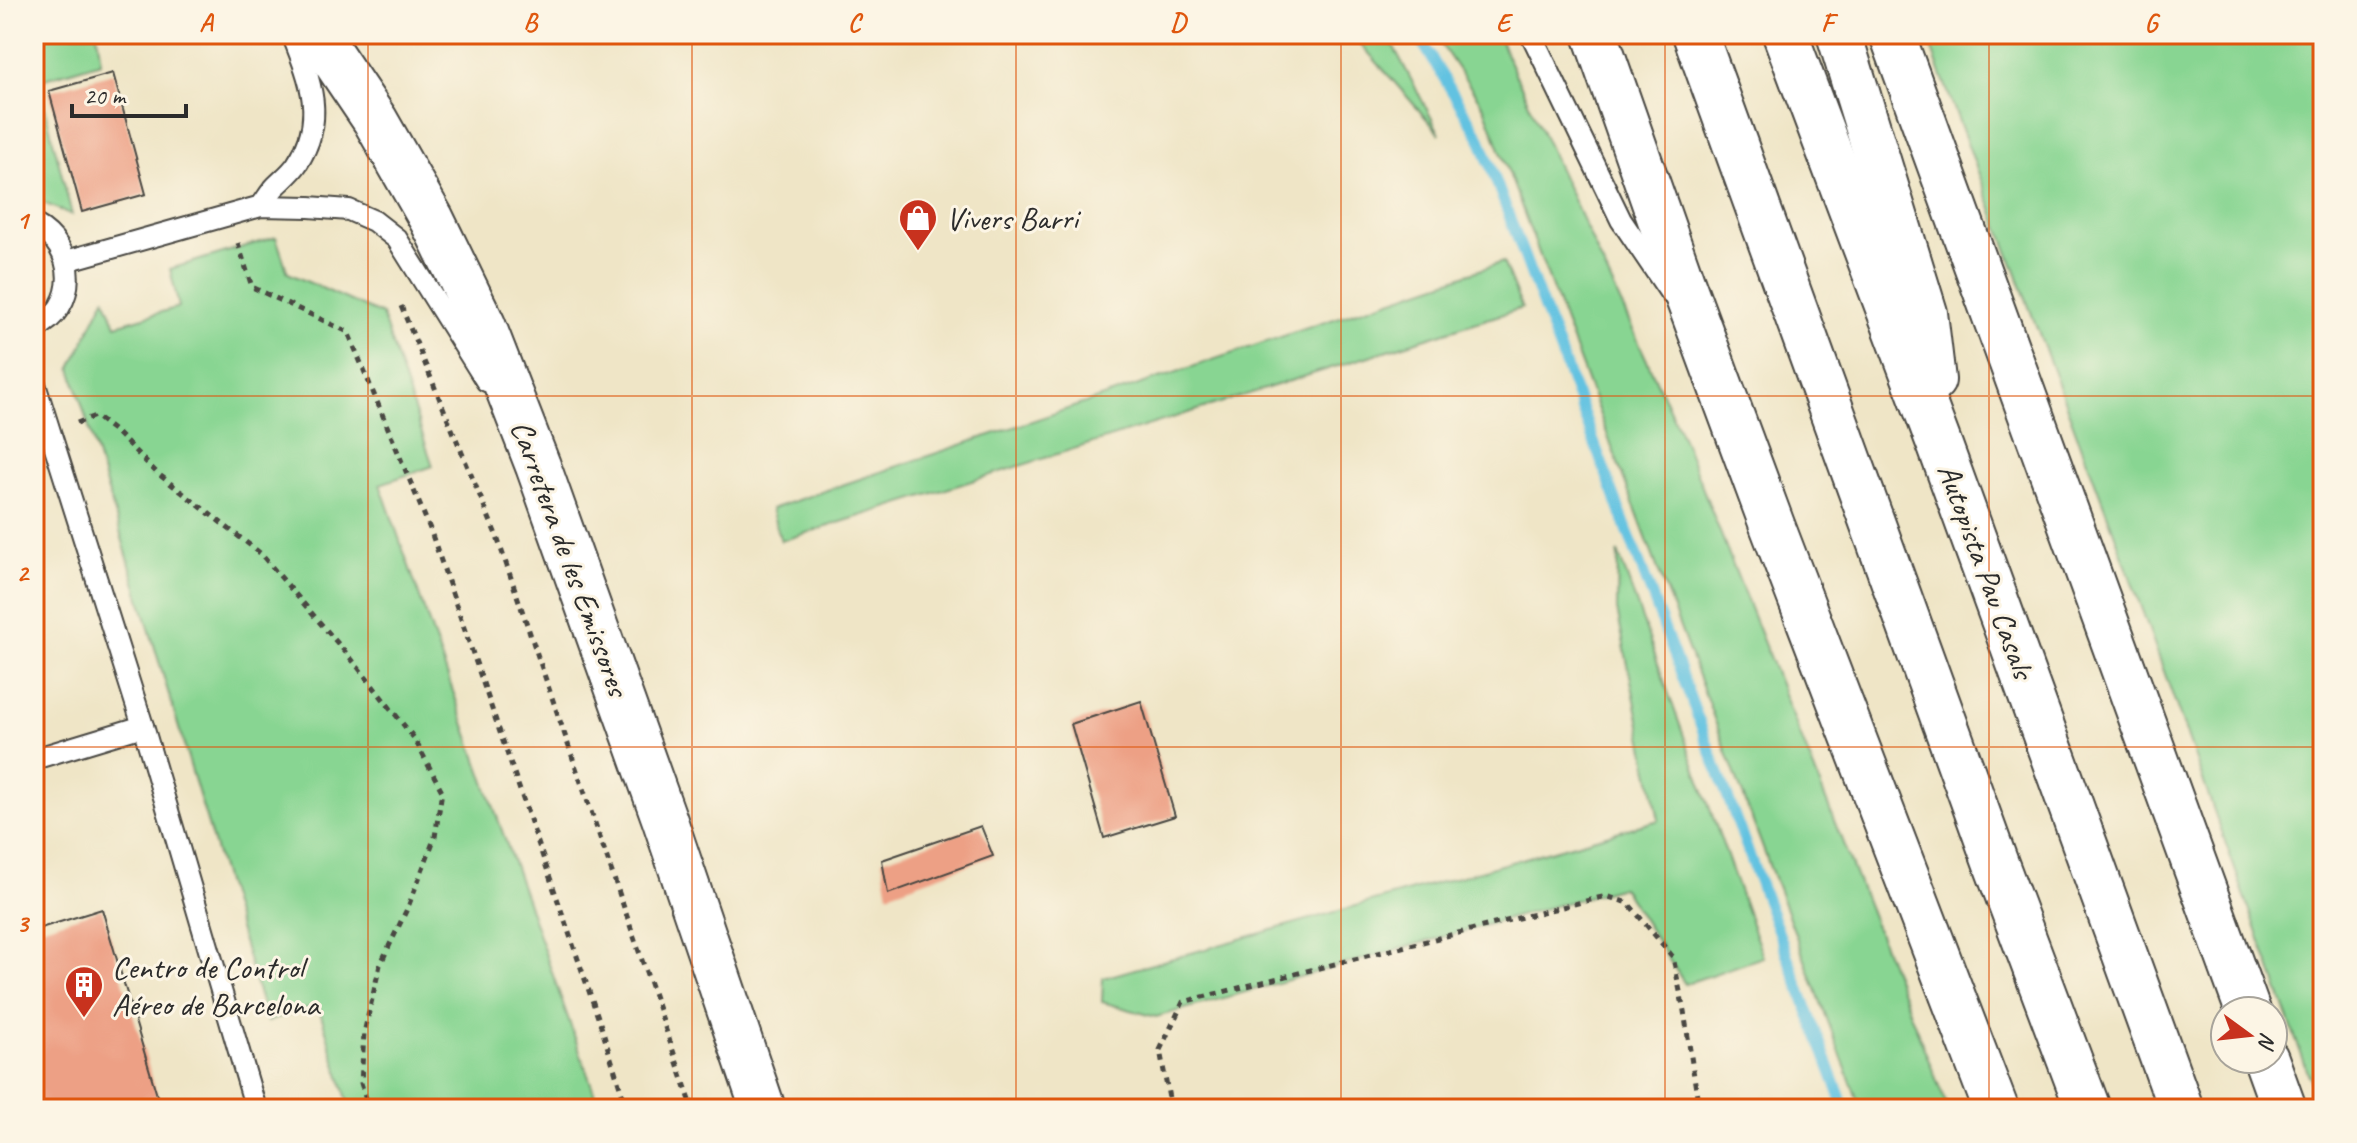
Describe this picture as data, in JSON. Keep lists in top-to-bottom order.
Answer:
{
  "streets": {
    "main road": ["Carretera de les Emissores", "Autopista Pau Casals"]
  },
  "places": {
    "shop": ["Vivers Barri"],
    "building": ["Centro de Control Aéreo de Barcelona"]
  },
  "scale_bar": "20 m",
  "north": "right",
  "grid": {
    "columns": [
      "A",
      "B",
      "C",
      "D",
      "E",
      "F",
      "G"
    ],
    "rows": ["1", "2", "3"]
  }
}
